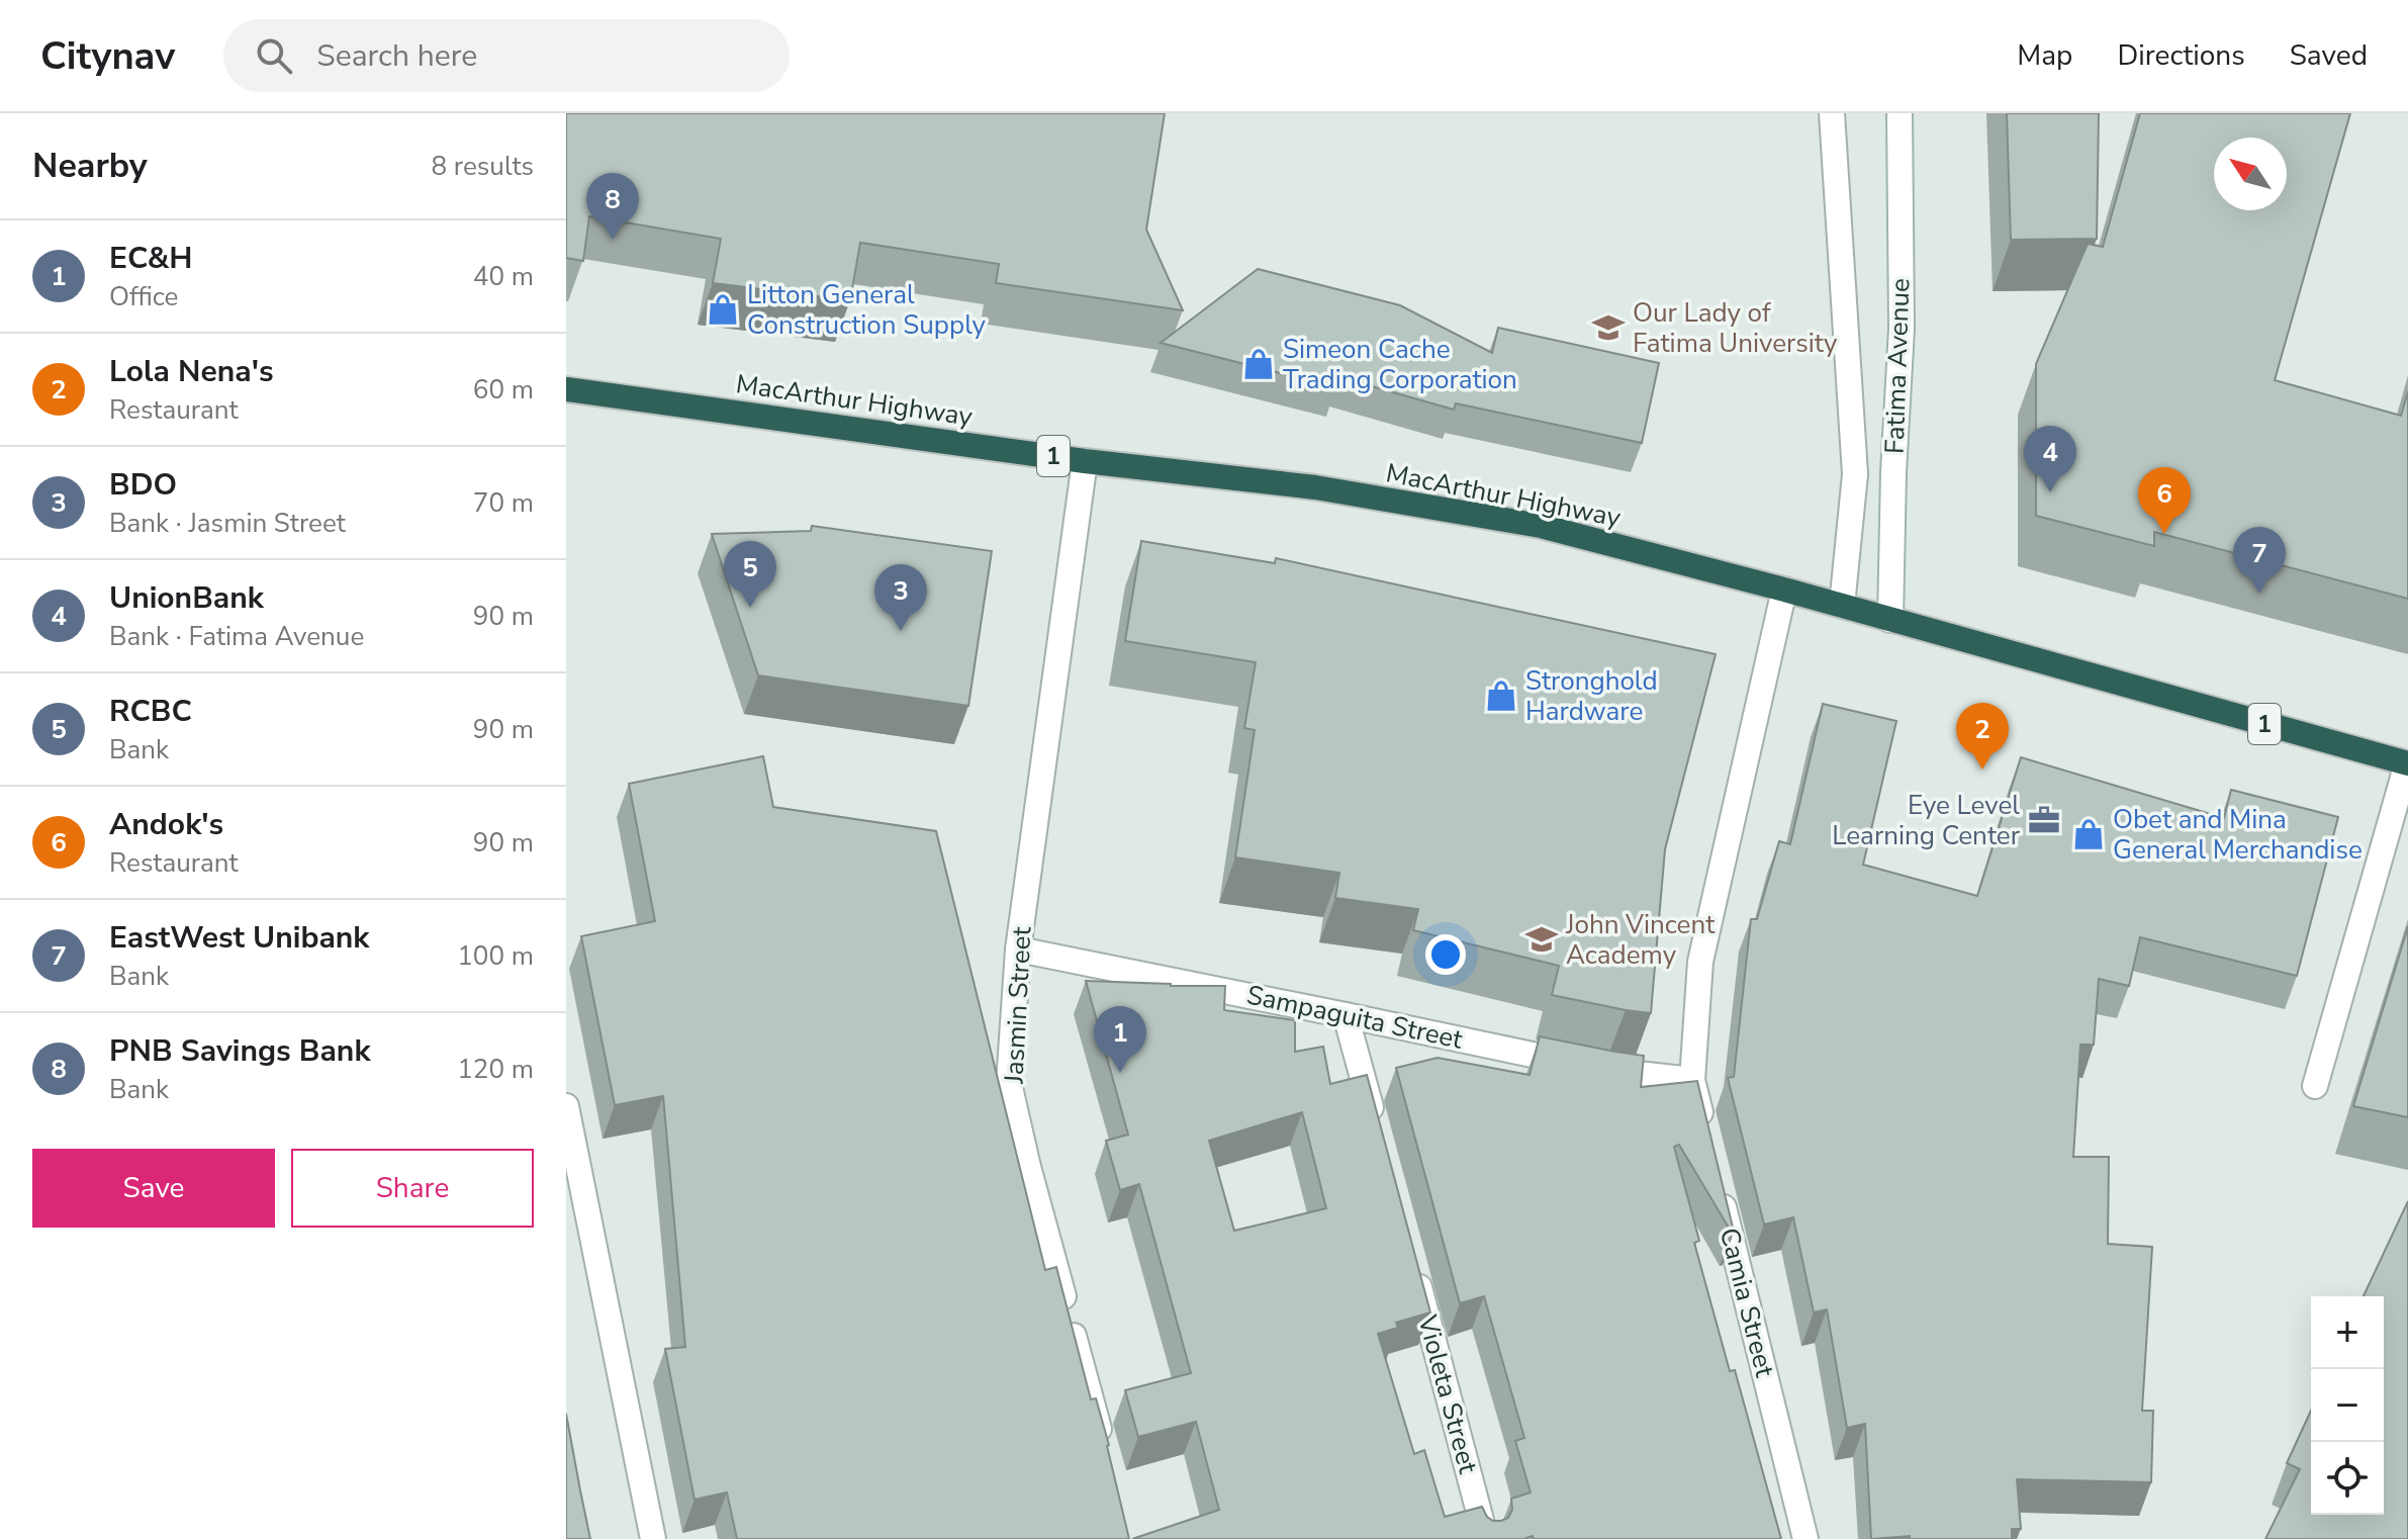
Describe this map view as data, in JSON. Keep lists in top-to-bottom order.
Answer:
{
  "streets": {
    "highway": ["MacArthur Highway", "1"],
    "street": [
      "Fatima Avenue",
      "Jasmin Street",
      "Sampaguita Street",
      "Camia Street",
      "Violeta Street"
    ]
  },
  "crossings": [
    ["Fatima Avenue", "MacArthur Highway"],
    ["MacArthur Highway", "Jasmin Street"],
    ["Jasmin Street", "Sampaguita Street"]
  ],
  "places": {
    "shop": [
      "Litton General Construction Supply",
      "Simeon Cache Trading Corporation",
      "Stronghold Hardware",
      "Obet and Mina General Merchandise"
    ],
    "school or university": ["Our Lady of Fatima University", "John Vincent Academy"],
    "office": ["Eye Level Learning Center"]
  },
  "north": "top left",
  "page": {
    "header": "Citynav",
    "search": "Search here",
    "nav": ["Map", "Directions", "Saved"],
    "heading": ["Nearby", "8 results"],
    "pins": [
      "8",
      "4",
      "6",
      "7",
      "5",
      "3",
      "2",
      "1"
    ],
    "list": [
      {
        "mark": "1",
        "name": "EC&H",
        "note": "Office",
        "value": "40 m"
      },
      {
        "mark": "2",
        "name": "Lola Nena's",
        "note": "Restaurant",
        "value": "60 m"
      },
      {
        "mark": "3",
        "name": "BDO",
        "note": "Bank · Jasmin Street",
        "value": "70 m"
      },
      {
        "mark": "4",
        "name": "UnionBank",
        "note": "Bank · Fatima Avenue",
        "value": "90 m"
      },
      {
        "mark": "5",
        "name": "RCBC",
        "note": "Bank",
        "value": "90 m"
      },
      {
        "mark": "6",
        "name": "Andok's",
        "note": "Restaurant",
        "value": "90 m"
      },
      {
        "mark": "7",
        "name": "EastWest Unibank",
        "note": "Bank",
        "value": "100 m"
      },
      {
        "mark": "8",
        "name": "PNB Savings Bank",
        "note": "Bank",
        "value": "120 m"
      }
    ],
    "buttons": ["Save", "Share"],
    "map_buttons": ["+", "−"]
  }
}
